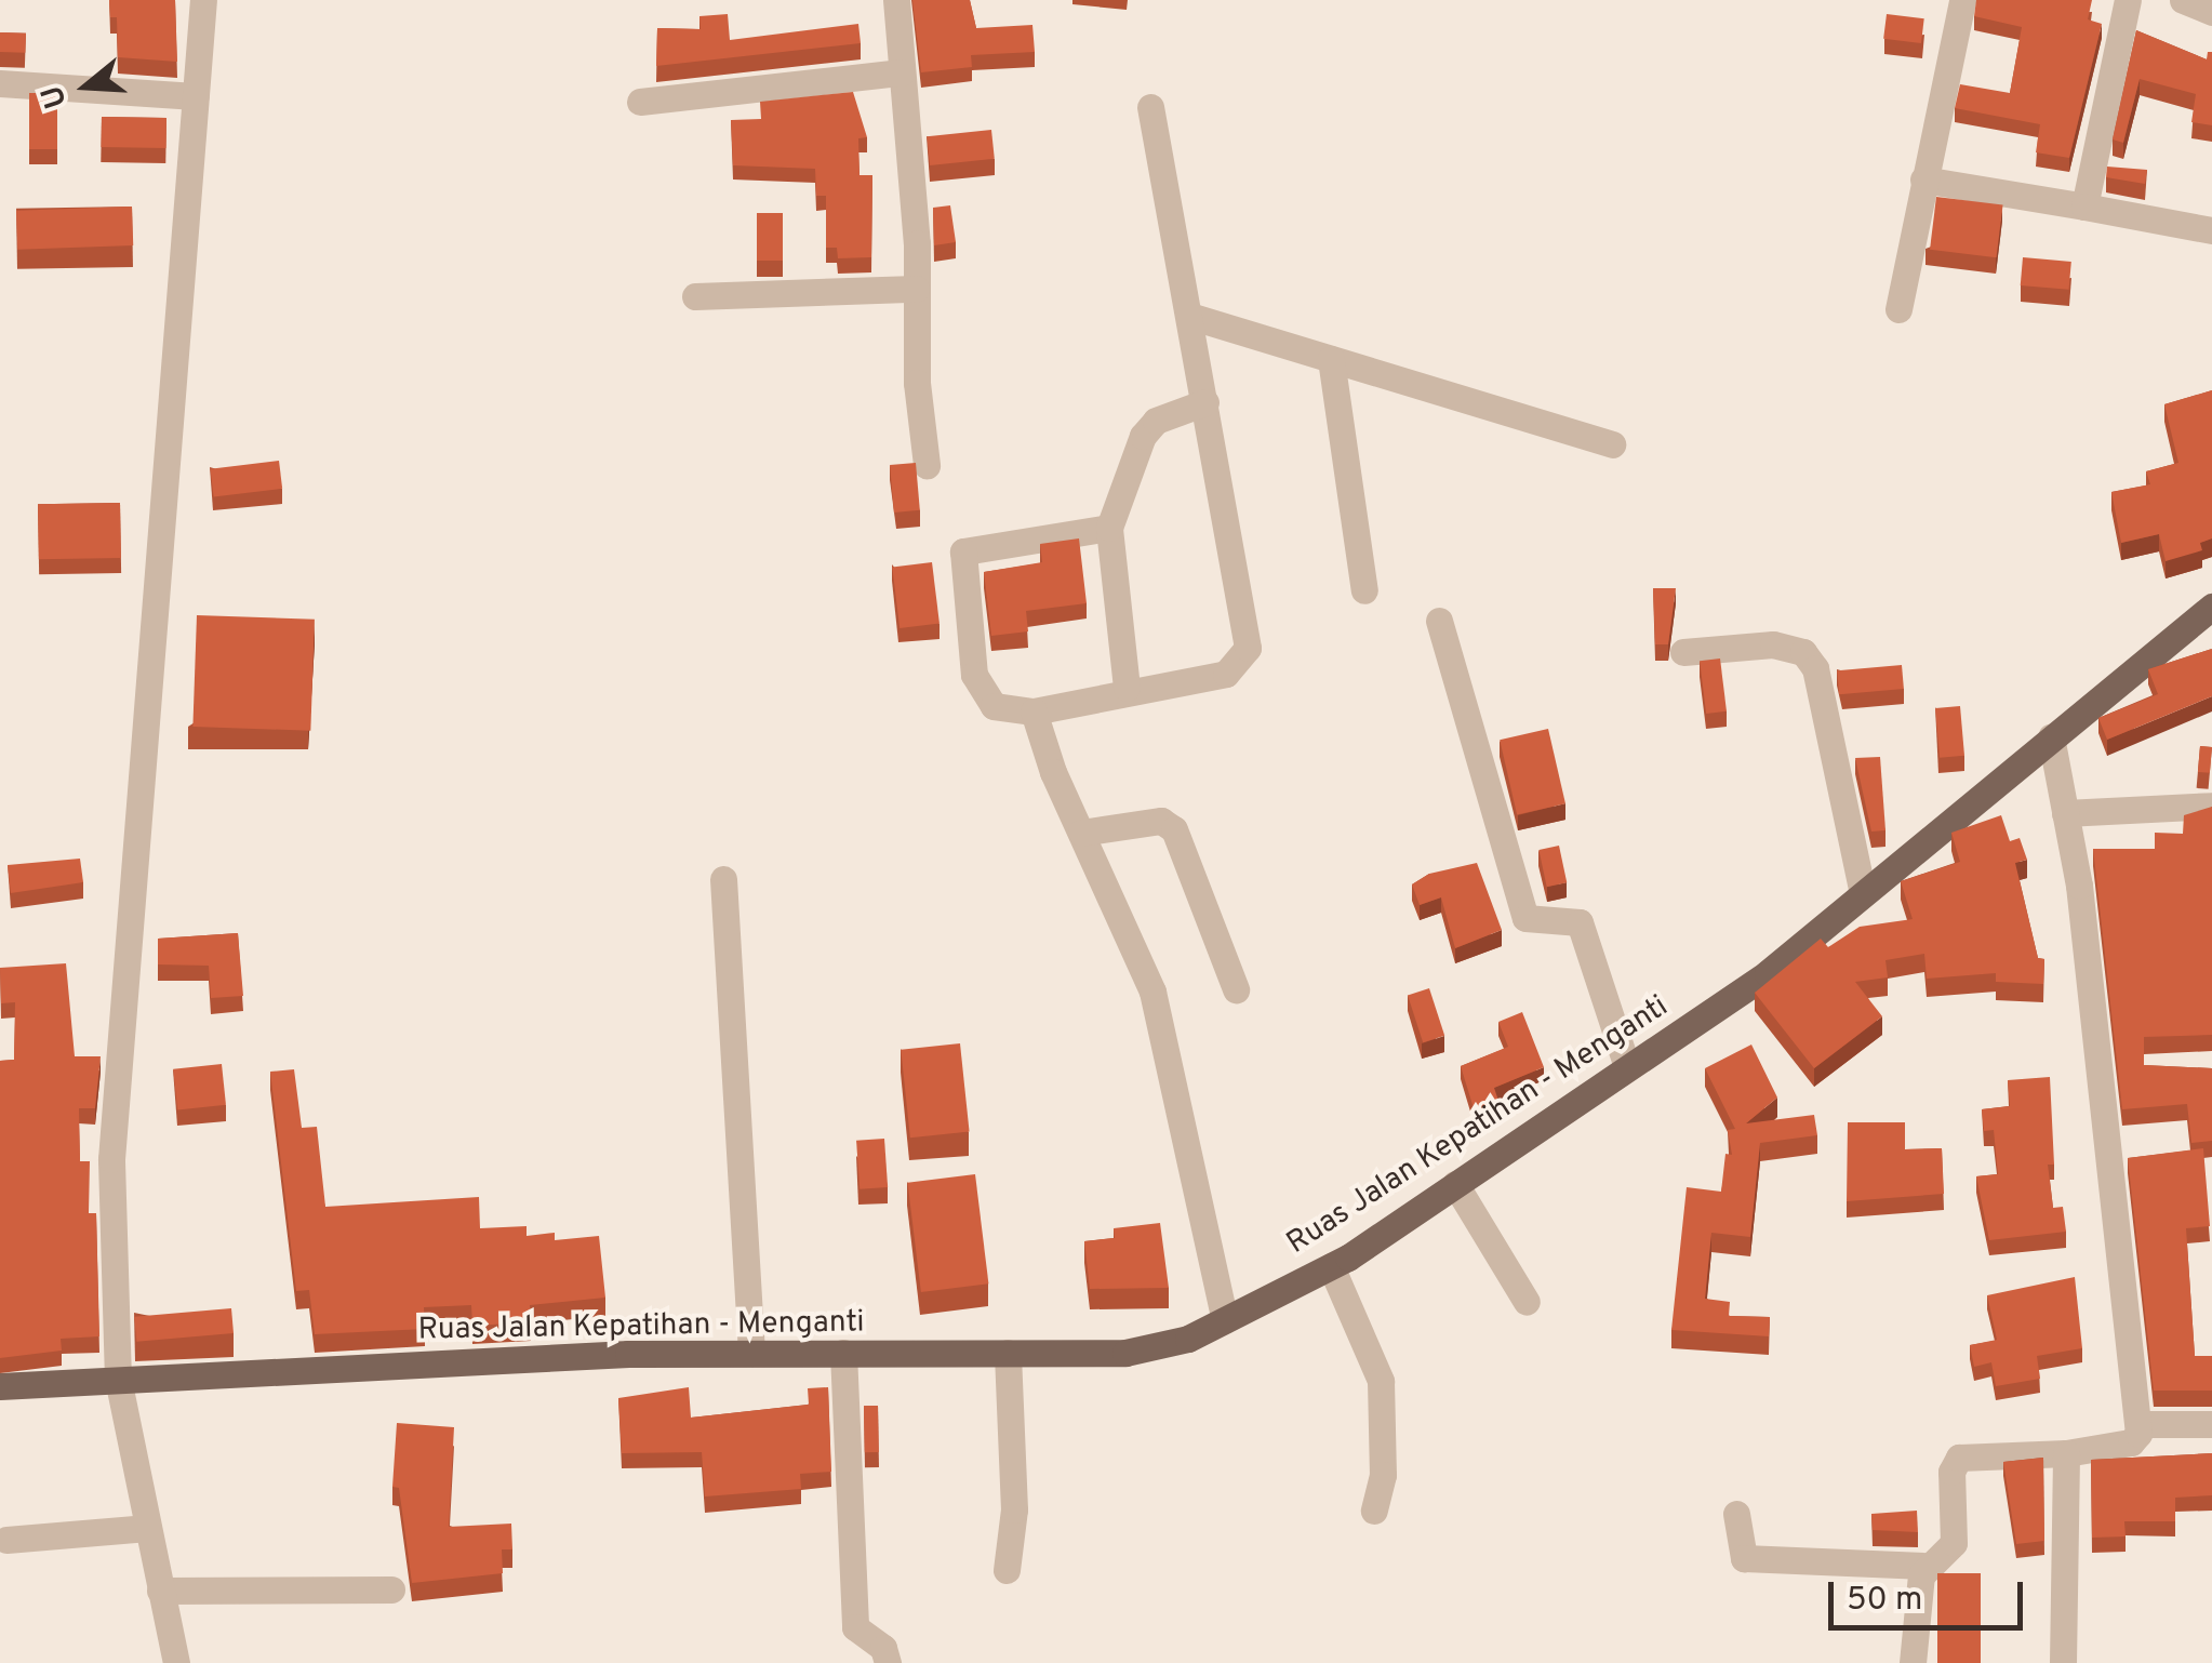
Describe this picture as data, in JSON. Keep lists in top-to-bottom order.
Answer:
{
  "streets": {
    "main road": ["Ruas Jalan Kepatihan - Menganti"]
  },
  "scale_bar": "50 m",
  "north": "left"
}
